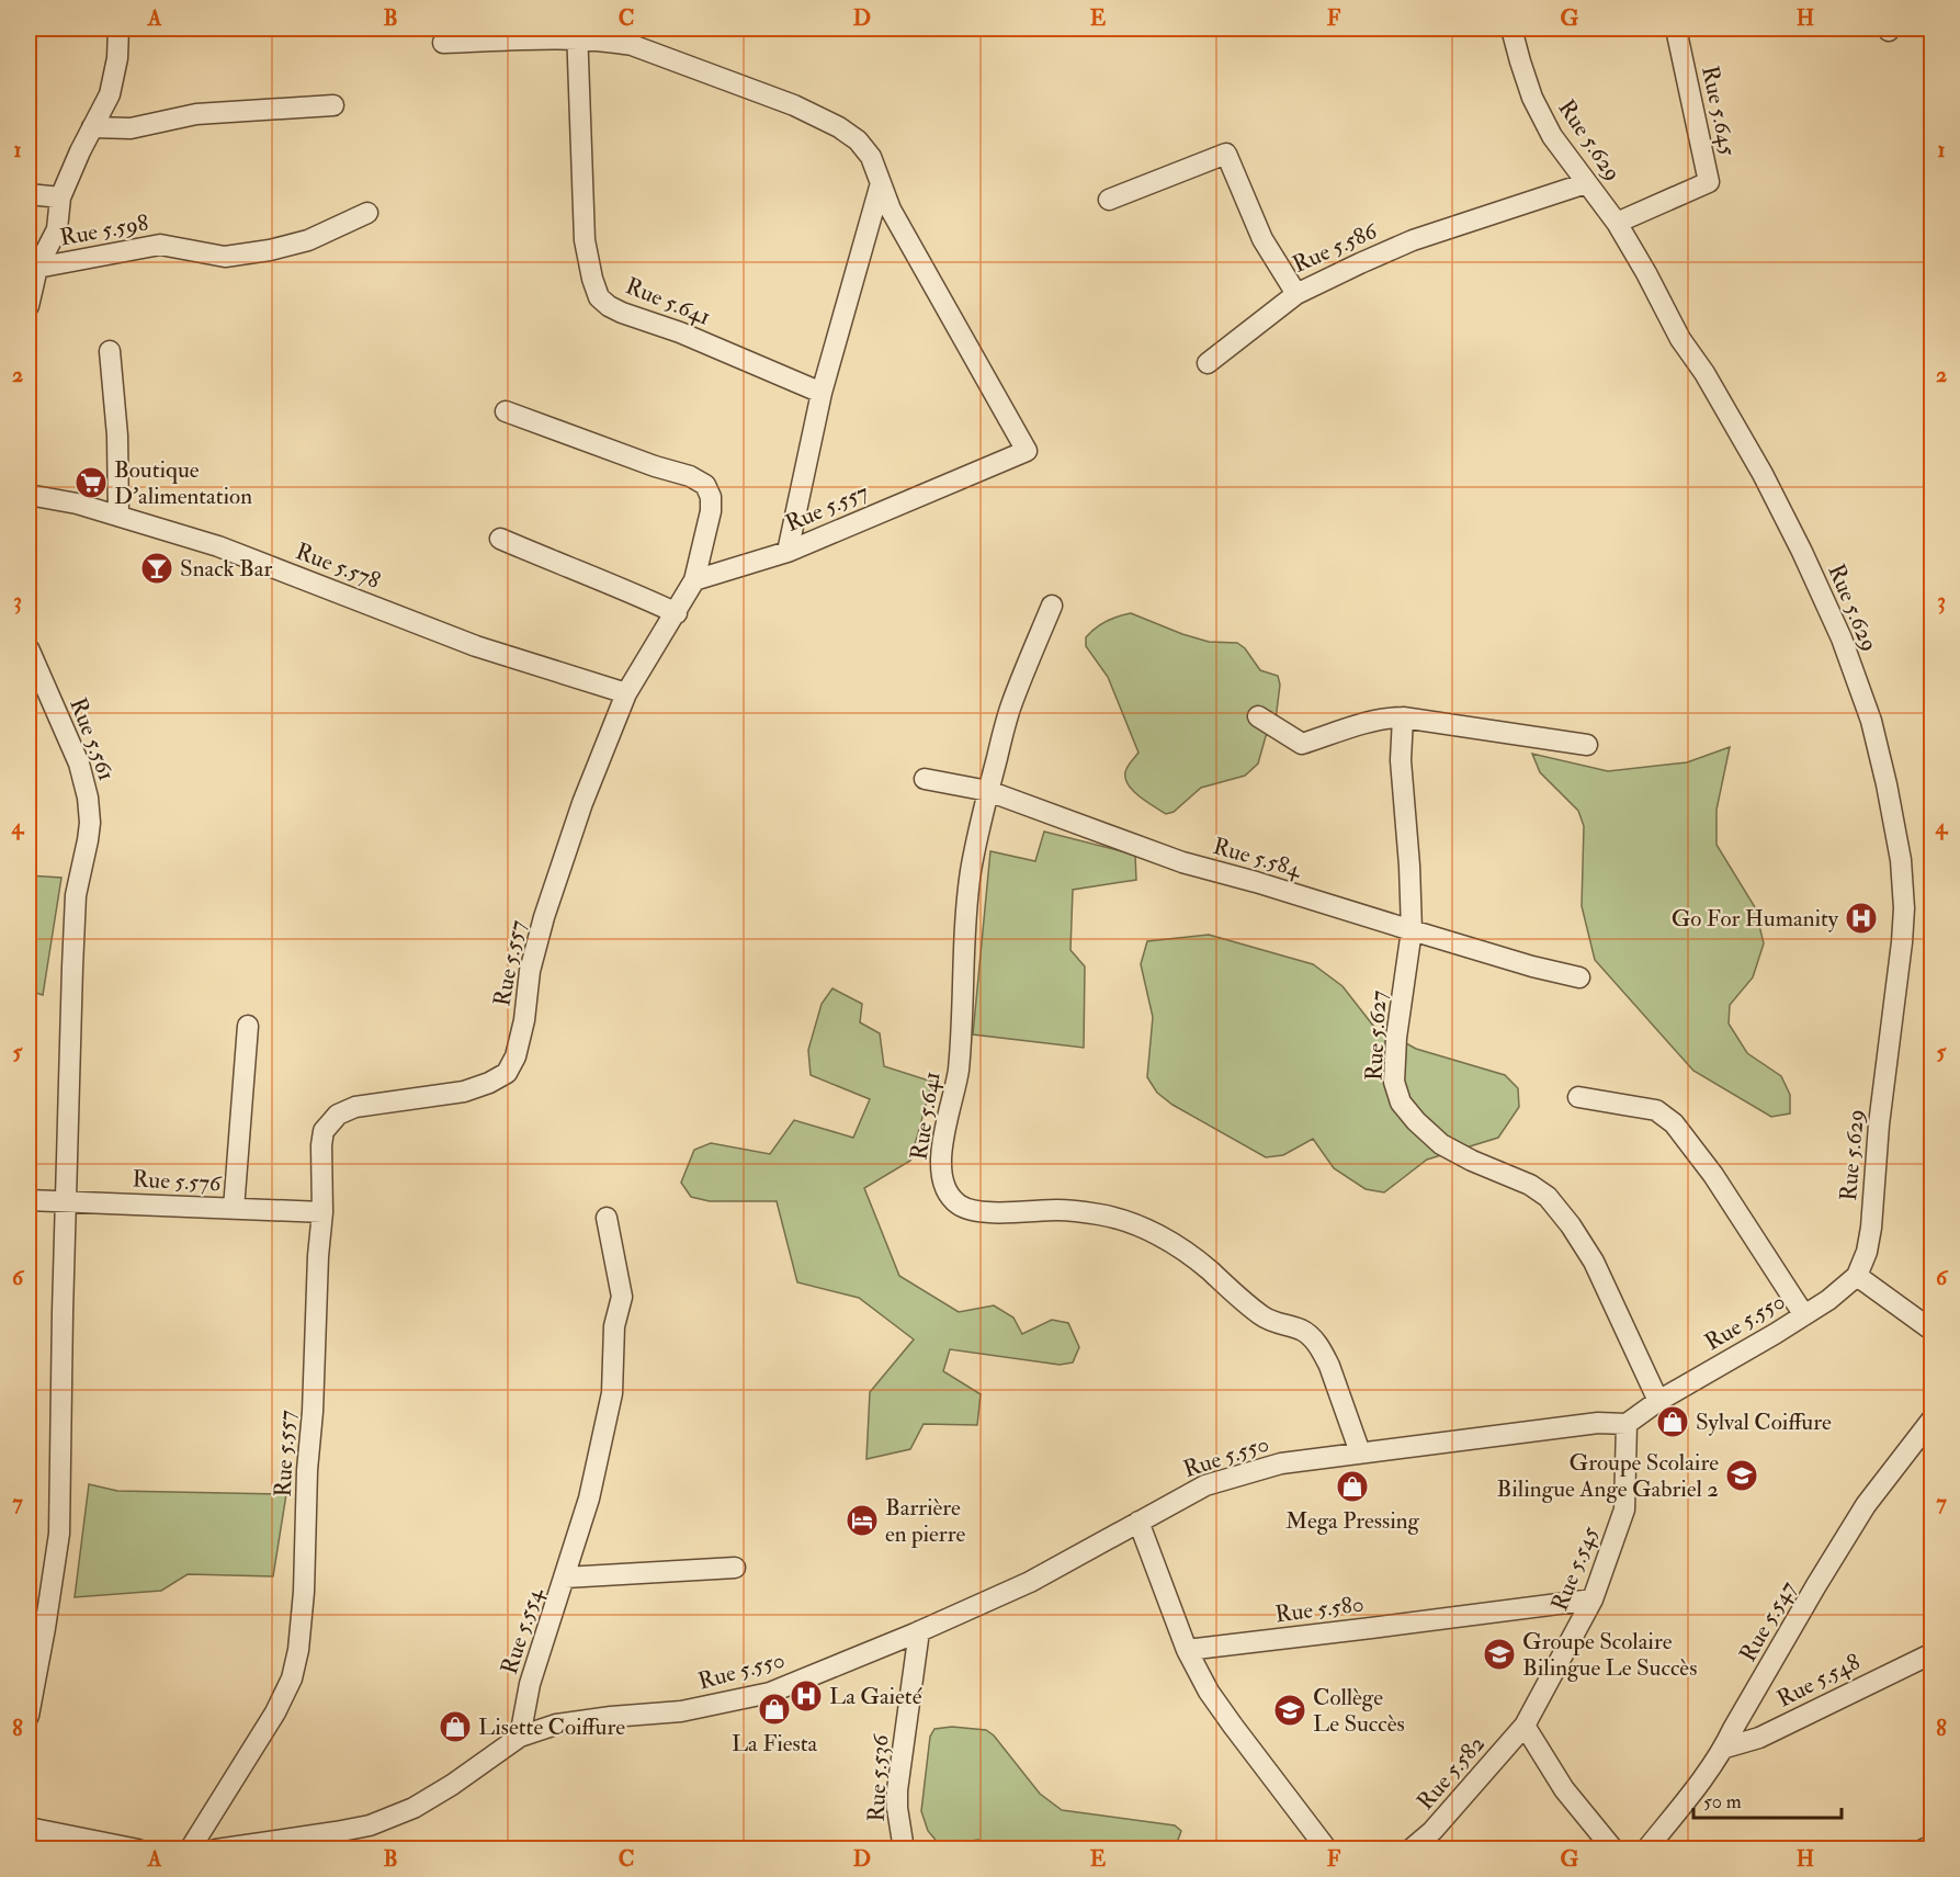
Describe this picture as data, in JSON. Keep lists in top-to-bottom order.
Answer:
{
  "streets": {
    "street": [
      "Rue 5.645",
      "Rue 5.629",
      "Rue 5.598",
      "Rue 5.586",
      "Rue 5.641",
      "Rue 5.557",
      "Rue 5.578",
      "Rue 5.561",
      "Rue 5.584",
      "Rue 5.627",
      "Rue 5.576",
      "Rue 5.550",
      "Rue 5.545",
      "Rue 5.580",
      "Rue 5.547",
      "Rue 5.554",
      "Rue 5.548",
      "Rue 5.582",
      "Rue 5.536"
    ]
  },
  "crossings": [
    ["Rue 5.645", "Rue 5.629"],
    ["Rue 5.629", "Rue 5.586"],
    ["Rue 5.629", "Rue 5.550"],
    ["Rue 5.641", "Rue 5.584"],
    ["Rue 5.641", "Rue 5.550"],
    ["Rue 5.557", "Rue 5.578"],
    ["Rue 5.557", "Rue 5.576"],
    ["Rue 5.561", "Rue 5.576"],
    ["Rue 5.584", "Rue 5.627"],
    ["Rue 5.627", "Rue 5.550"],
    ["Rue 5.550", "Rue 5.545"],
    ["Rue 5.550", "Rue 5.554"],
    ["Rue 5.550", "Rue 5.536"],
    ["Rue 5.545", "Rue 5.580"],
    ["Rue 5.545", "Rue 5.582"],
    ["Rue 5.547", "Rue 5.548"]
  ],
  "places": {
    "supermarket": ["Boutique D'alimentation"],
    "bar": ["Snack Bar"],
    "hospital": ["Go For Humanity", "La Gaieté"],
    "shop": [
      "Sylval Coiffure",
      "Mega Pressing",
      "La Fiesta",
      "Lisette Coiffure"
    ],
    "school or university": ["Groupe Scolaire Bilingue Ange Gabriel 2", "Groupe Scolaire Bilingue Le Succès", "Collège Le Succès"],
    "hotel": ["Barrière en pierre"]
  },
  "scale_bar": "50 m",
  "grid": {
    "columns": [
      "A",
      "B",
      "C",
      "D",
      "E",
      "F",
      "G",
      "H"
    ],
    "rows": [
      "1",
      "2",
      "3",
      "4",
      "5",
      "6",
      "7",
      "8"
    ]
  }
}
